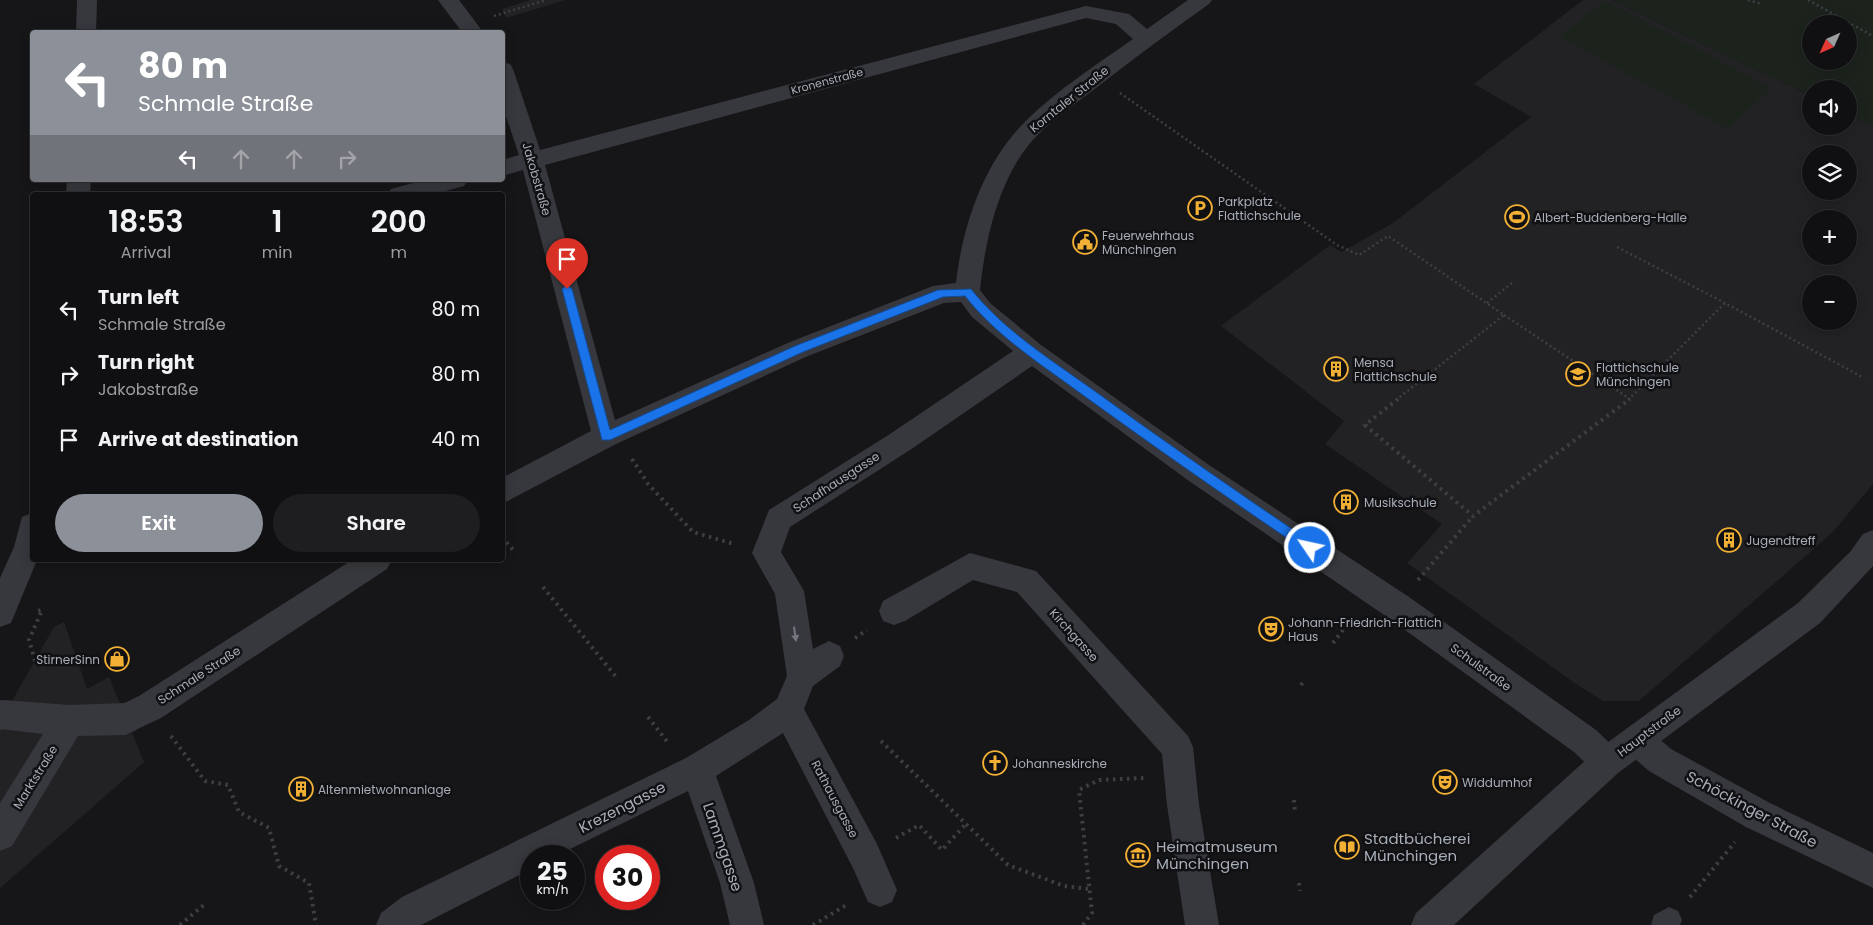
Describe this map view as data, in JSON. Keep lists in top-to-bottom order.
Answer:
{
  "streets": {
    "street": [
      "Kronenstraße",
      "Korntaler Straße",
      "Jakobstraße",
      "Schafhausgasse",
      "Kirchgasse",
      "Schulstraße",
      "Schmale Straße",
      "Hauptstraße",
      "Marktstraße",
      "Rathausgasse",
      "Krezengasse",
      "Schöckinger Straße",
      "Lammgasse"
    ]
  },
  "crossings": [
    ["Kronenstraße", "Korntaler Straße"],
    ["Kronenstraße", "Jakobstraße"],
    ["Korntaler Straße", "Schulstraße"],
    ["Schafhausgasse", "Schulstraße"],
    ["Schulstraße", "Hauptstraße"],
    ["Schmale Straße", "Marktstraße"],
    ["Hauptstraße", "Schöckinger Straße"],
    ["Rathausgasse", "Krezengasse"],
    ["Krezengasse", "Lammgasse"]
  ],
  "places": {
    "parking": ["Parkplatz Flattichschule"],
    "sports": ["Albert-Buddenberg-Halle"],
    "public building": ["Feuerwehrhaus Münchingen"],
    "building": [
      "Mensa Flattichschule",
      "Musikschule",
      "Jugendtreff",
      "Altenmietwohnanlage"
    ],
    "school or university": ["Flattichschule Münchingen"],
    "theatre": ["Johann-Friedrich-Flattich Haus", "Widdumhof"],
    "shop": ["StirnerSinn"],
    "church": ["Johanneskirche"],
    "library": ["Stadtbücherei Münchingen"],
    "museum": ["Heimatmuseum Münchingen"]
  },
  "north": "bottom left",
  "page": {
    "map_buttons": ["+", "−"],
    "turn": ["80 m", "Schmale Straße"],
    "eta": [
      "18:53",
      "Arrival",
      "1",
      "min",
      "200",
      "m"
    ],
    "list": [
      {
        "name": "Turn left",
        "note": "Schmale Straße",
        "value": "80 m"
      },
      {
        "name": "Turn right",
        "note": "Jakobstraße",
        "value": "80 m"
      },
      {
        "name": "Arrive at destination",
        "value": "40 m"
      }
    ],
    "buttons": ["Exit", "Share"],
    "speed": "25 km/h",
    "limit": "30"
  }
}
